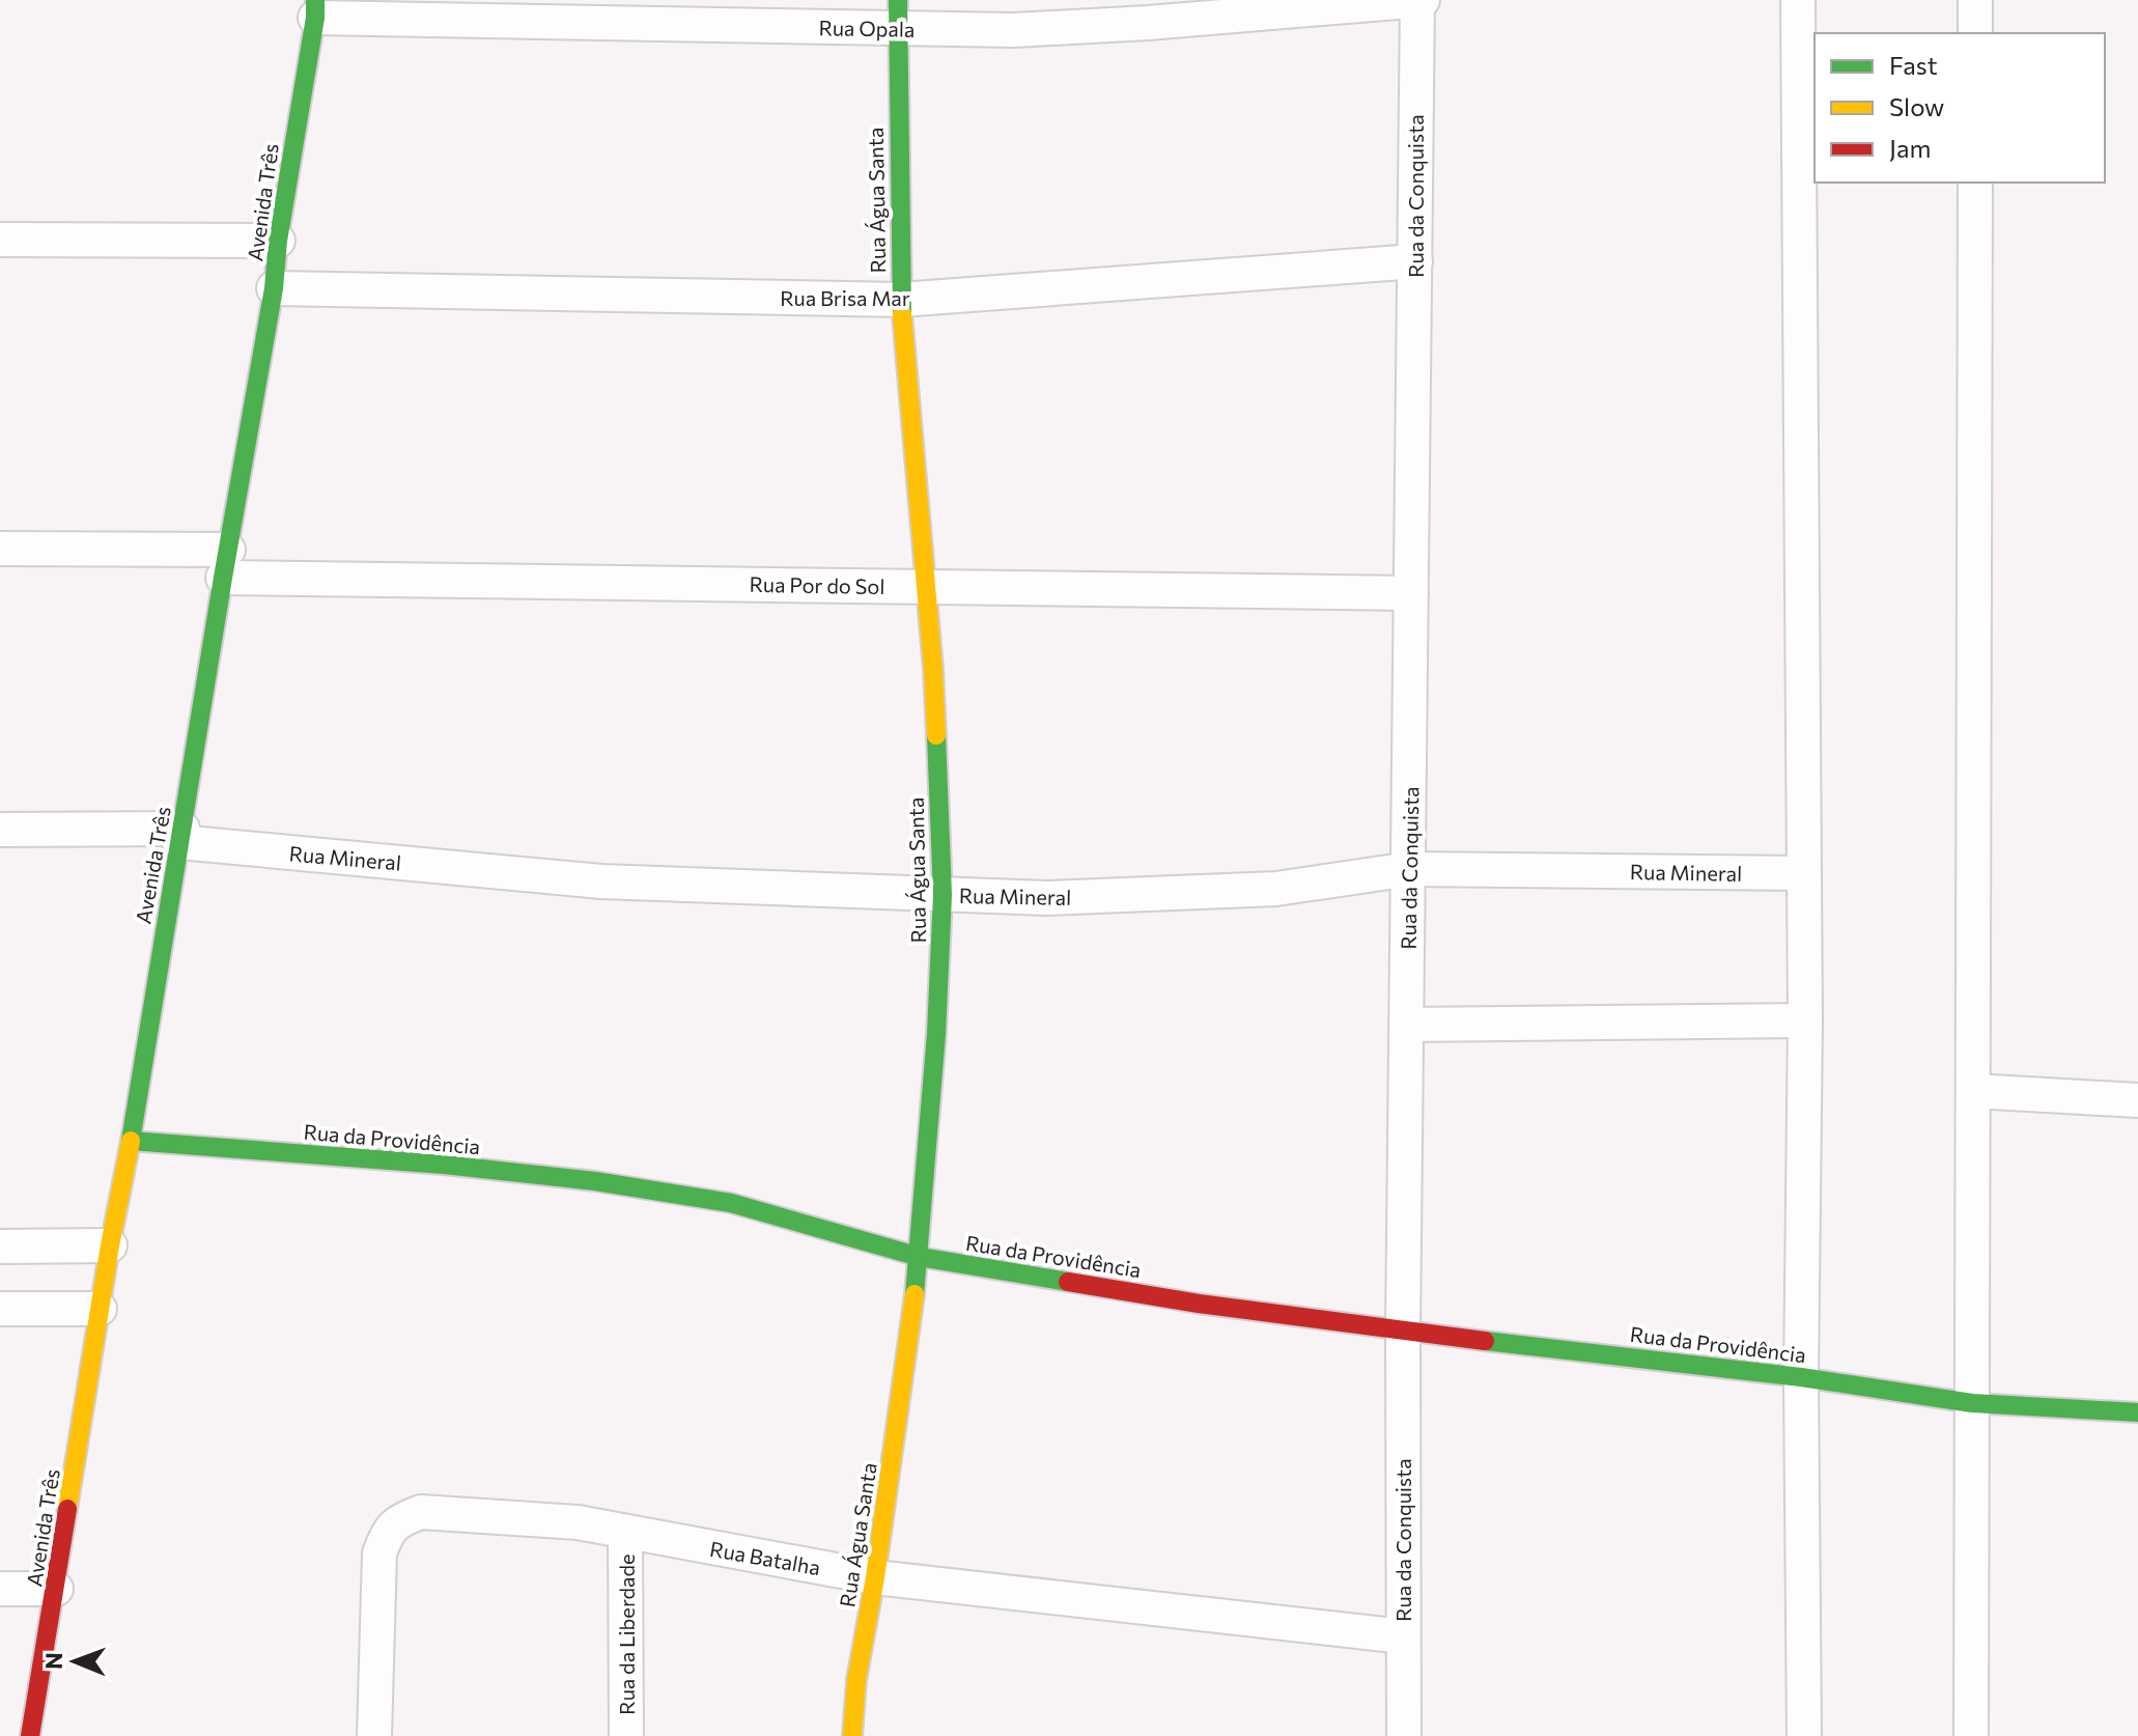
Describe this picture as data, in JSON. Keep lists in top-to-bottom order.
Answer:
{
  "streets": {
    "street": [
      "Rua Opala",
      "Rua da Conquista",
      "Rua Água Santa",
      "Avenida Três",
      "Rua Brisa Mar",
      "Rua Por do Sol",
      "Rua Mineral",
      "Rua da Providência",
      "Rua Batalha",
      "Rua da Liberdade"
    ]
  },
  "crossings": [
    ["Rua Opala", "Rua da Conquista"],
    ["Rua Opala", "Rua Água Santa"],
    ["Rua Opala", "Avenida Três"],
    ["Rua da Conquista", "Rua Brisa Mar"],
    ["Rua da Conquista", "Rua Por do Sol"],
    ["Rua da Conquista", "Rua Mineral"],
    ["Rua da Conquista", "Rua da Providência"],
    ["Rua da Conquista", "Rua Batalha"],
    ["Rua Água Santa", "Rua Brisa Mar"],
    ["Rua Água Santa", "Rua Por do Sol"],
    ["Rua Água Santa", "Rua Mineral"],
    ["Rua Água Santa", "Rua da Providência"],
    ["Rua Água Santa", "Rua Batalha"],
    ["Avenida Três", "Rua Brisa Mar"],
    ["Avenida Três", "Rua Por do Sol"],
    ["Avenida Três", "Rua Mineral"],
    ["Avenida Três", "Rua da Providência"],
    ["Rua Batalha", "Rua da Liberdade"]
  ],
  "legend": ["Fast", "Slow", "Jam"],
  "north": "left"
}
